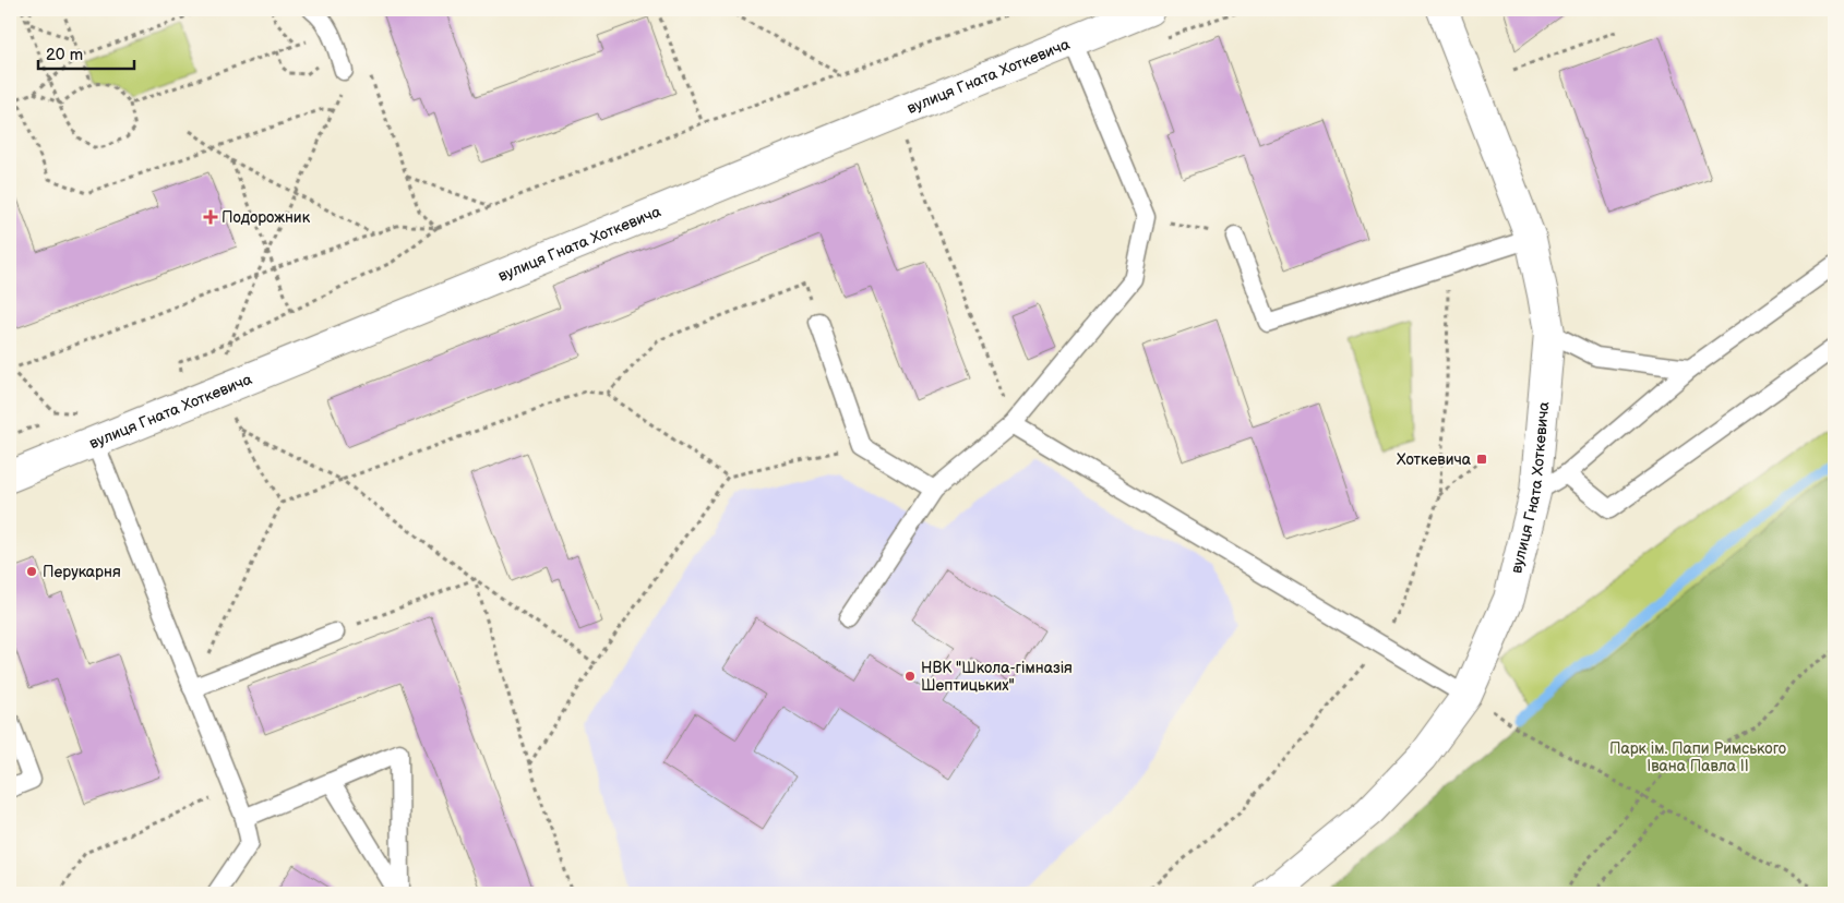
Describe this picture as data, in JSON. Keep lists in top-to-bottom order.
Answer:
{
  "streets": {
    "street": ["вулиця Гната Хоткевича"]
  },
  "parks": ["Парк ім. Папи Римського Івана Павла ІІ"],
  "places": {
    "health": ["Подорожник"],
    "transit": ["Хоткевича"],
    "other": ["Перукарня", "НВК \"Школа-гімназія Шептицьких\""]
  },
  "scale_bar": "20 m"
}
